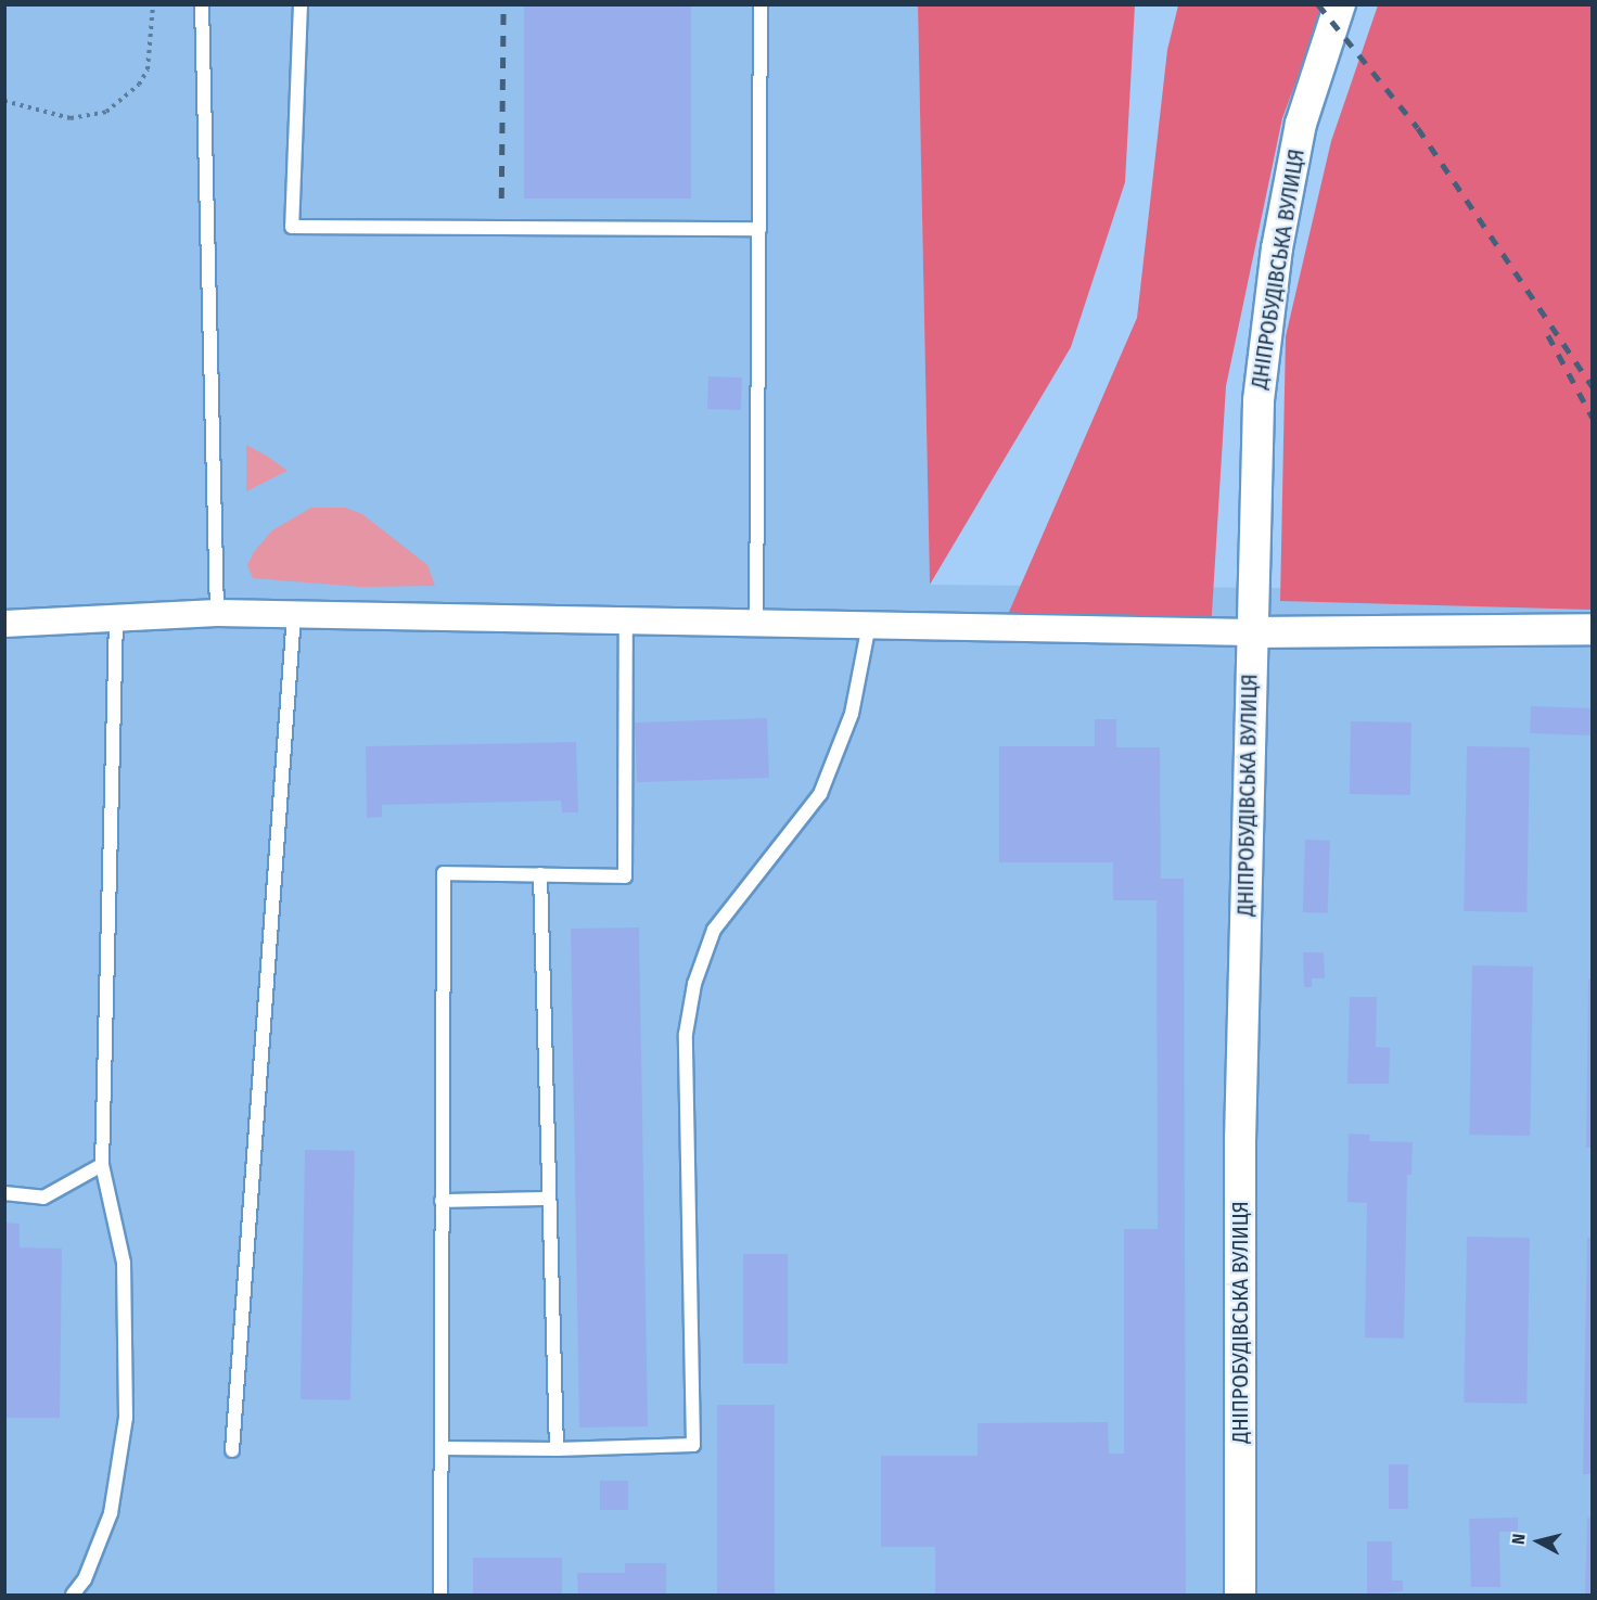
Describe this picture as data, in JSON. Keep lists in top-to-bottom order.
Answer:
{
  "streets": {
    "street": ["ДНІПРОБУДІВСЬКА ВУЛИЦЯ"]
  },
  "north": "left"
}
